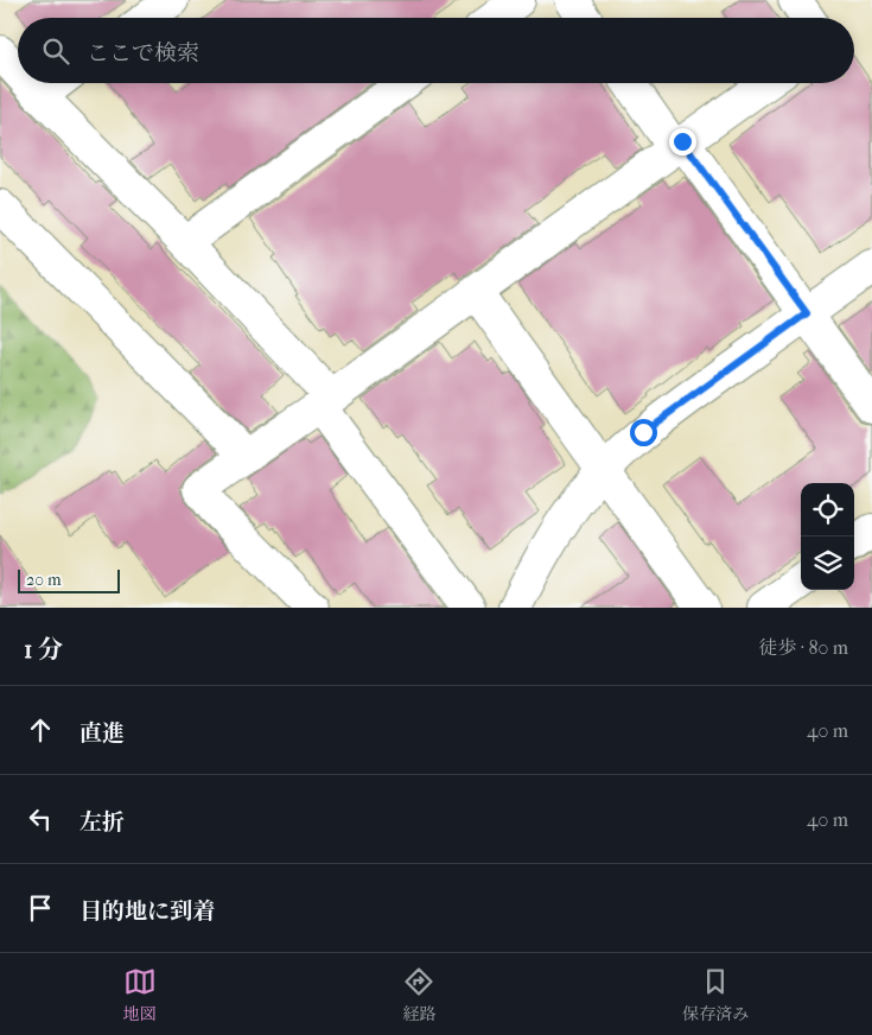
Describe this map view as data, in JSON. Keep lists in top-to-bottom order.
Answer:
{
  "scale_bar": "20 m",
  "page": {
    "search": "ここで検索",
    "scale": "20 m",
    "heading": ["1 分", "徒歩 · 80 m"],
    "list": [
      ["直進", "40 m"],
      ["左折", "40 m"],
      "目的地に到着"
    ],
    "nav": ["地図", "経路", "保存済み"]
  }
}
